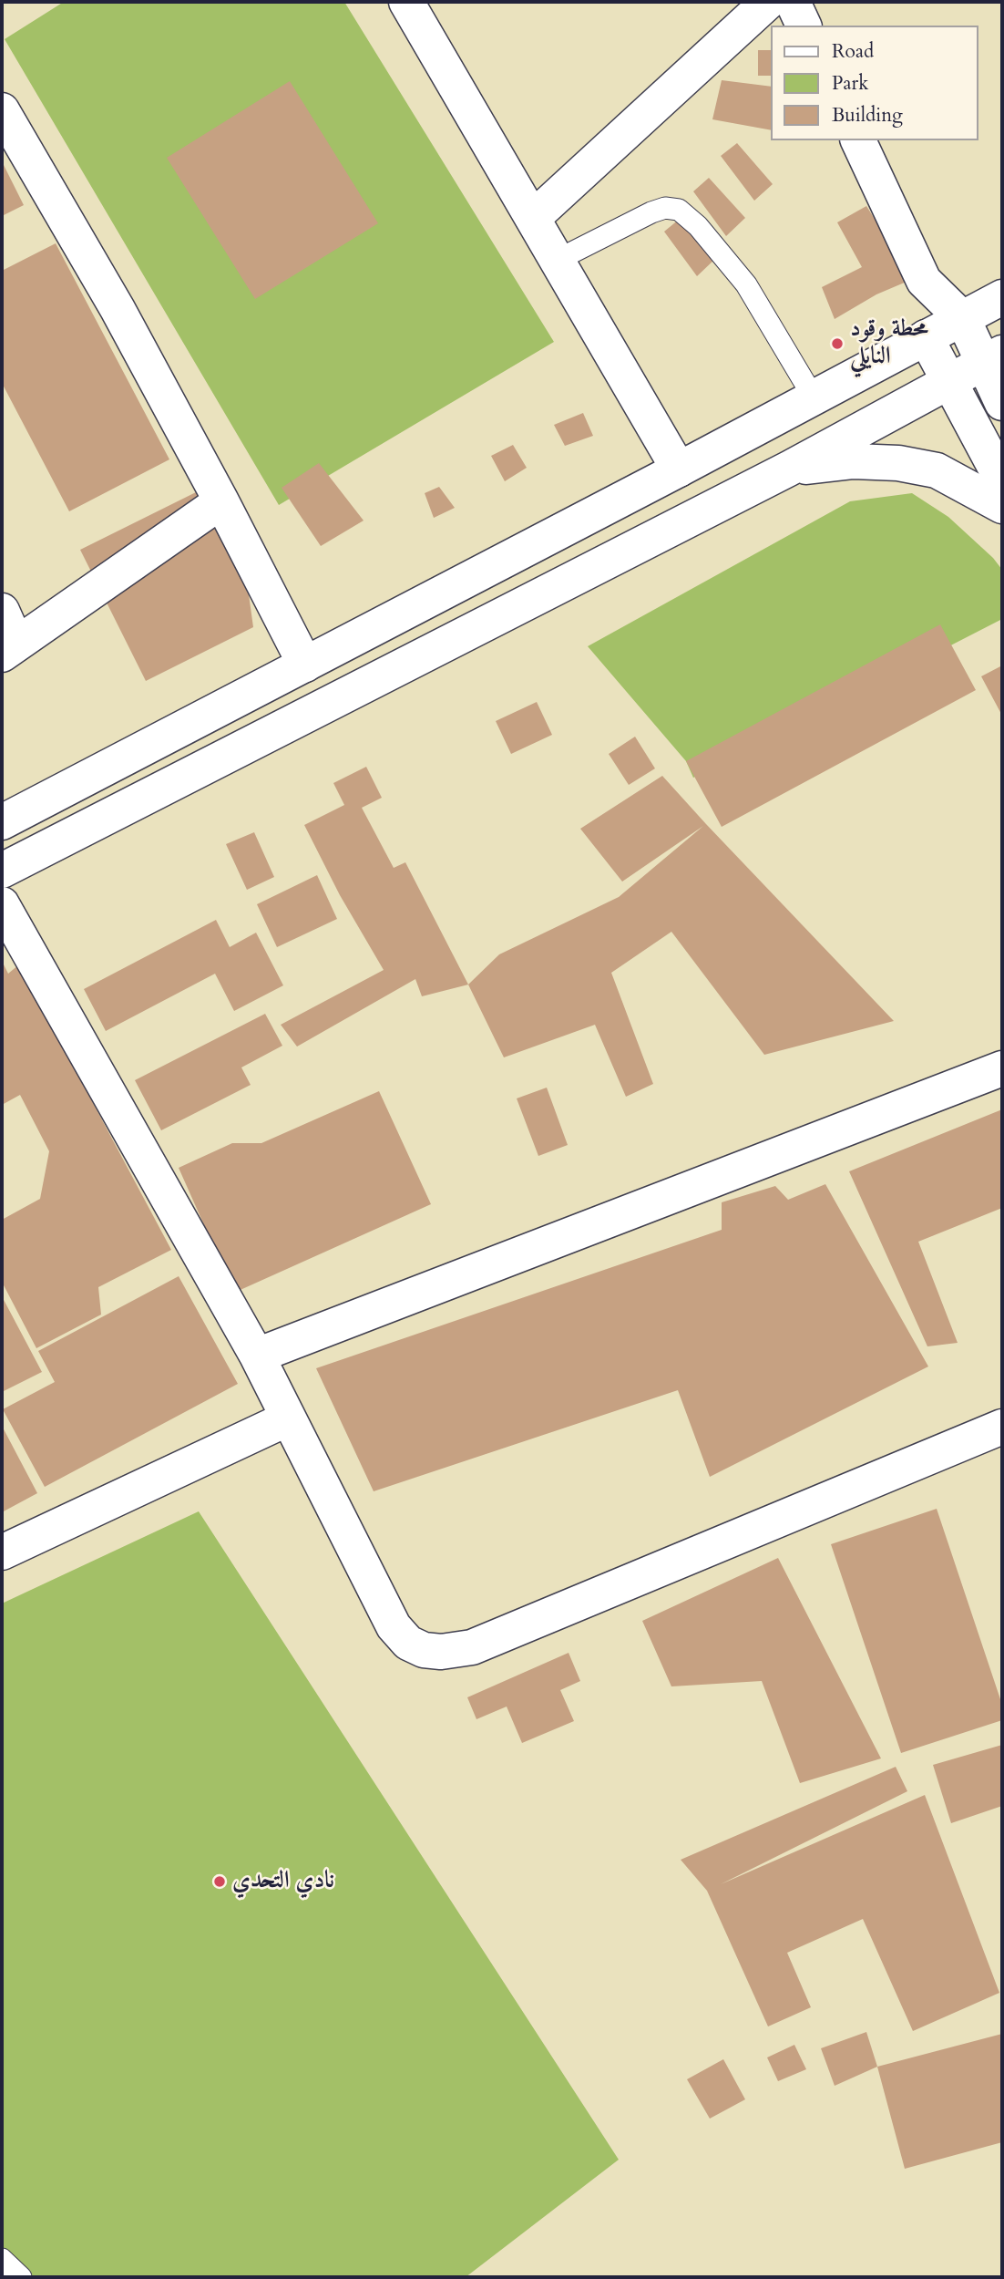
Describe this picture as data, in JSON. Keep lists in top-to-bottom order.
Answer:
{
  "places": ["محطة وقود النايلي", "نادي التحدي"],
  "legend": ["Road", "Park", "Building"]
}
